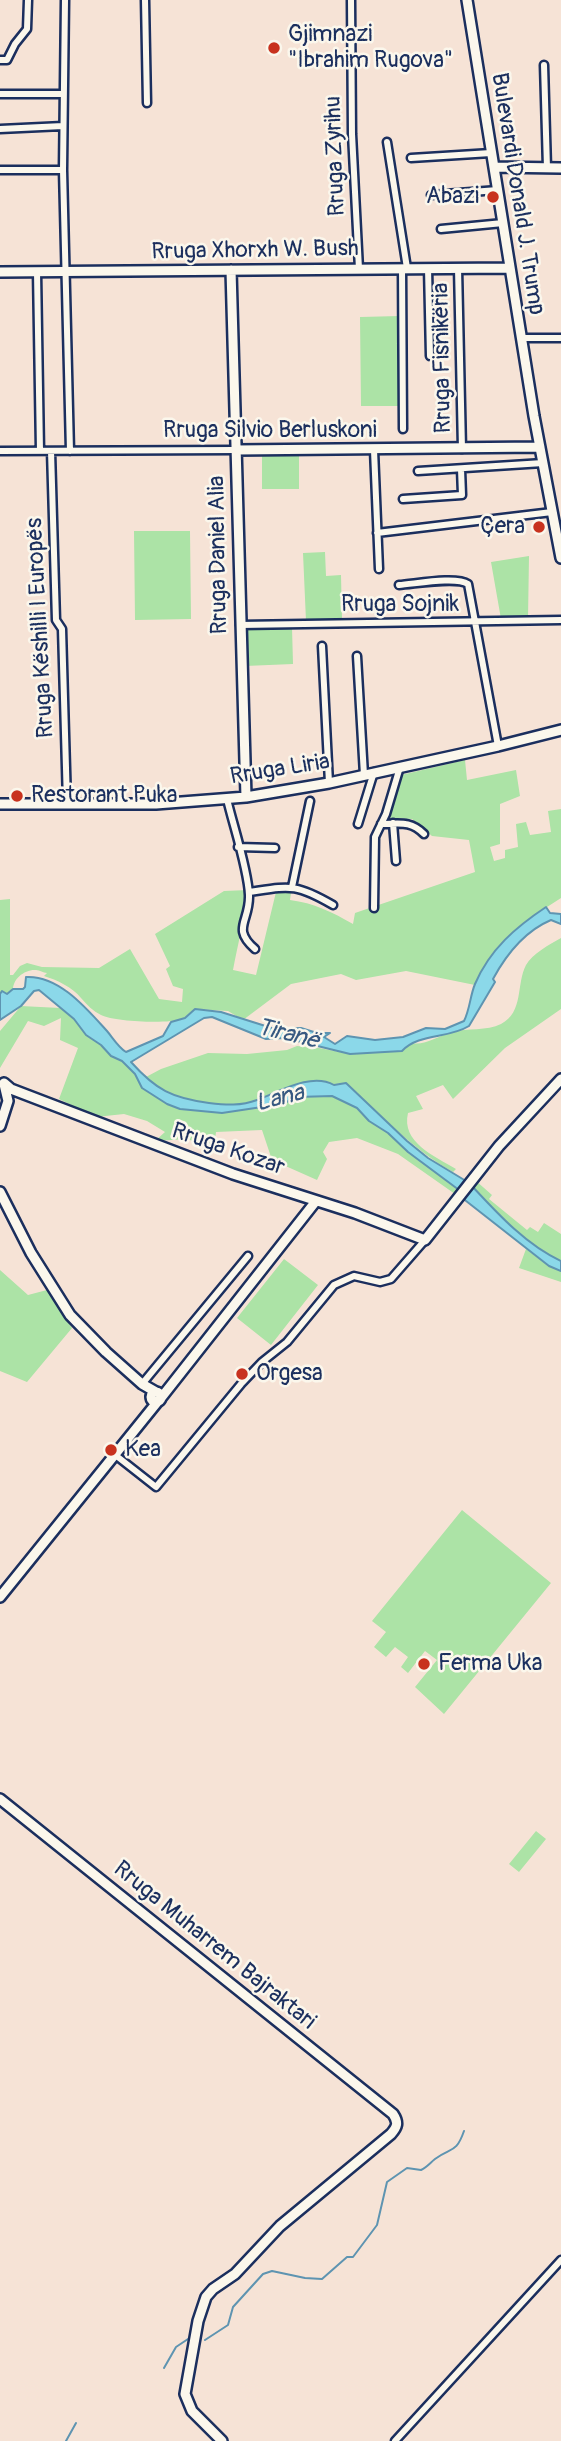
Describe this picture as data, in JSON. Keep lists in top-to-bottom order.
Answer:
{
  "streets": {
    "street": [
      "Rruga Zyrihu",
      "Bulevardi Donald J. Trump",
      "Rruga Xhorxh W. Bush",
      "Rruga Fisnikëria",
      "Rruga Silvio Berluskoni",
      "Rruga Daniel Alia",
      "Rruga Sojnik",
      "Rruga Këshilli I Europës",
      "Rruga Liria",
      "Rruga Kozar",
      "Rruga Muharrem Bajraktari"
    ]
  },
  "crossings": [
    ["Rruga Zyrihu", "Rruga Xhorxh W. Bush"],
    ["Bulevardi Donald J. Trump", "Rruga Xhorxh W. Bush"],
    ["Bulevardi Donald J. Trump", "Rruga Silvio Berluskoni"],
    ["Rruga Xhorxh W. Bush", "Rruga Fisnikëria"],
    ["Rruga Xhorxh W. Bush", "Rruga Daniel Alia"],
    ["Rruga Fisnikëria", "Rruga Silvio Berluskoni"],
    ["Rruga Silvio Berluskoni", "Rruga Daniel Alia"],
    ["Rruga Silvio Berluskoni", "Rruga Këshilli I Europës"],
    ["Rruga Daniel Alia", "Rruga Sojnik"],
    ["Rruga Daniel Alia", "Rruga Liria"],
    ["Rruga Këshilli I Europës", "Rruga Liria"]
  ],
  "water": ["Tiranë", "Lana"],
  "places": [
    "Gjimnazi \"Ibrahim Rugova\"",
    "Abazi",
    "Çera",
    "Restorant Puka",
    "Orgesa",
    "Kea",
    "Ferma Uka"
  ]
}
